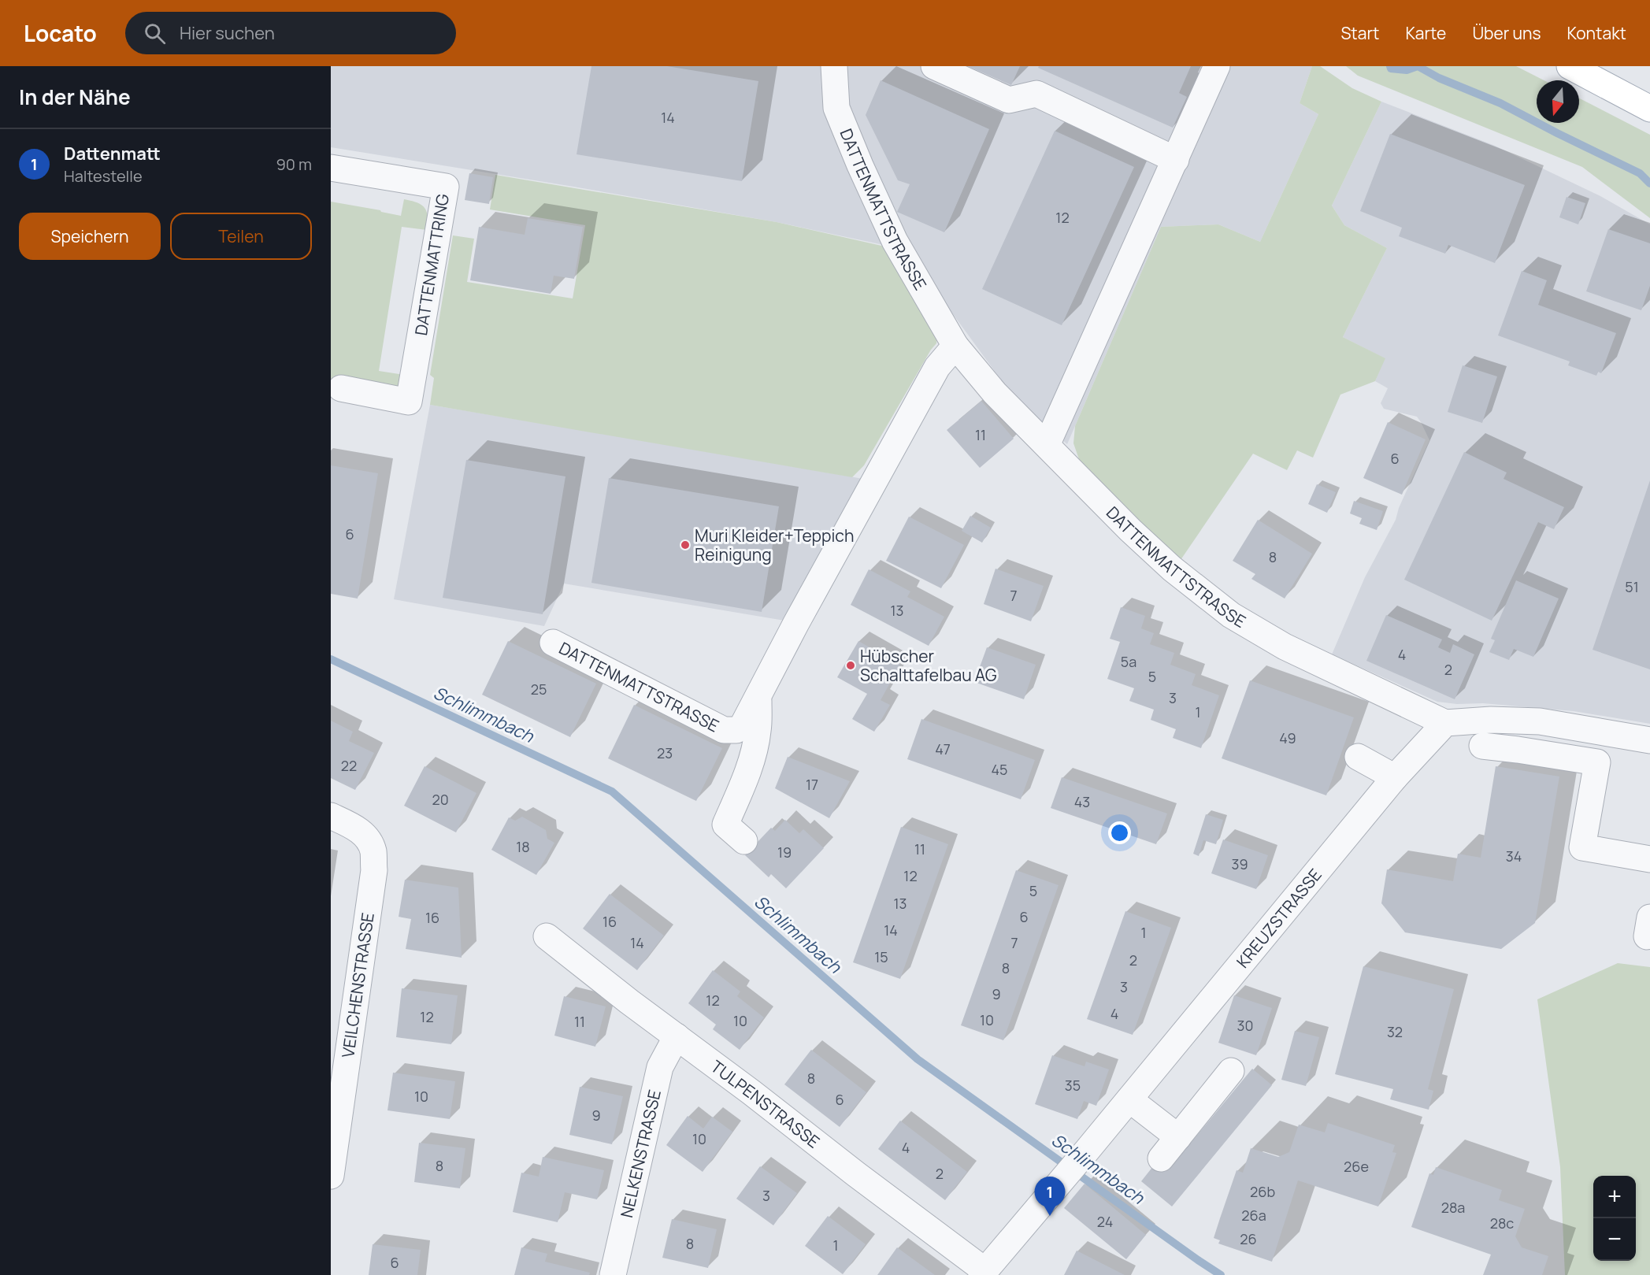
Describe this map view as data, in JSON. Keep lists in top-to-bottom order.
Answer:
{
  "streets": {
    "street": [
      "DATTENMATTSTRASSE",
      "DATTENMATTRING",
      "KREUZSTRASSE",
      "VEILCHENSTRASSE",
      "TULPENSTRASSE",
      "NELKENSTRASSE"
    ]
  },
  "crossings": [
    ["DATTENMATTSTRASSE", "KREUZSTRASSE"],
    ["KREUZSTRASSE", "TULPENSTRASSE"],
    ["TULPENSTRASSE", "NELKENSTRASSE"]
  ],
  "water": ["Schlimmbach"],
  "places": ["Muri Kleider+Teppich Reinigung", "Hübscher Schalttafelbau AG"],
  "house_numbers": [
    "14",
    "12",
    "11",
    "6",
    "6",
    "8",
    "51",
    "7",
    "13",
    "4",
    "5a",
    "2",
    "5",
    "25",
    "3",
    "1",
    "49",
    "47",
    "23",
    "22",
    "45",
    "17",
    "20",
    "43",
    "18",
    "11",
    "19",
    "34",
    "39",
    "12",
    "5",
    "13",
    "6",
    "16",
    "16",
    "14",
    "1",
    "14",
    "7",
    "15",
    "2",
    "8",
    "3",
    "9",
    "12",
    "4",
    "12",
    "10",
    "10",
    "11",
    "30",
    "32",
    "8",
    "35",
    "10",
    "6",
    "9",
    "10",
    "4",
    "8",
    "26e",
    "2",
    "26b",
    "3",
    "28a",
    "26a",
    "24",
    "28c",
    "26",
    "8",
    "1",
    "6"
  ],
  "north": "bottom",
  "page": {
    "header": "Locato",
    "search": "Hier suchen",
    "nav": [
      "Start",
      "Karte",
      "Über uns",
      "Kontakt"
    ],
    "heading": "In der Nähe",
    "list": [
      {
        "mark": "1",
        "name": "Dattenmatt",
        "note": "Haltestelle",
        "value": "90 m"
      }
    ],
    "buttons": ["Speichern", "Teilen"],
    "map_buttons": ["+", "−"],
    "pins": "1"
  }
}
